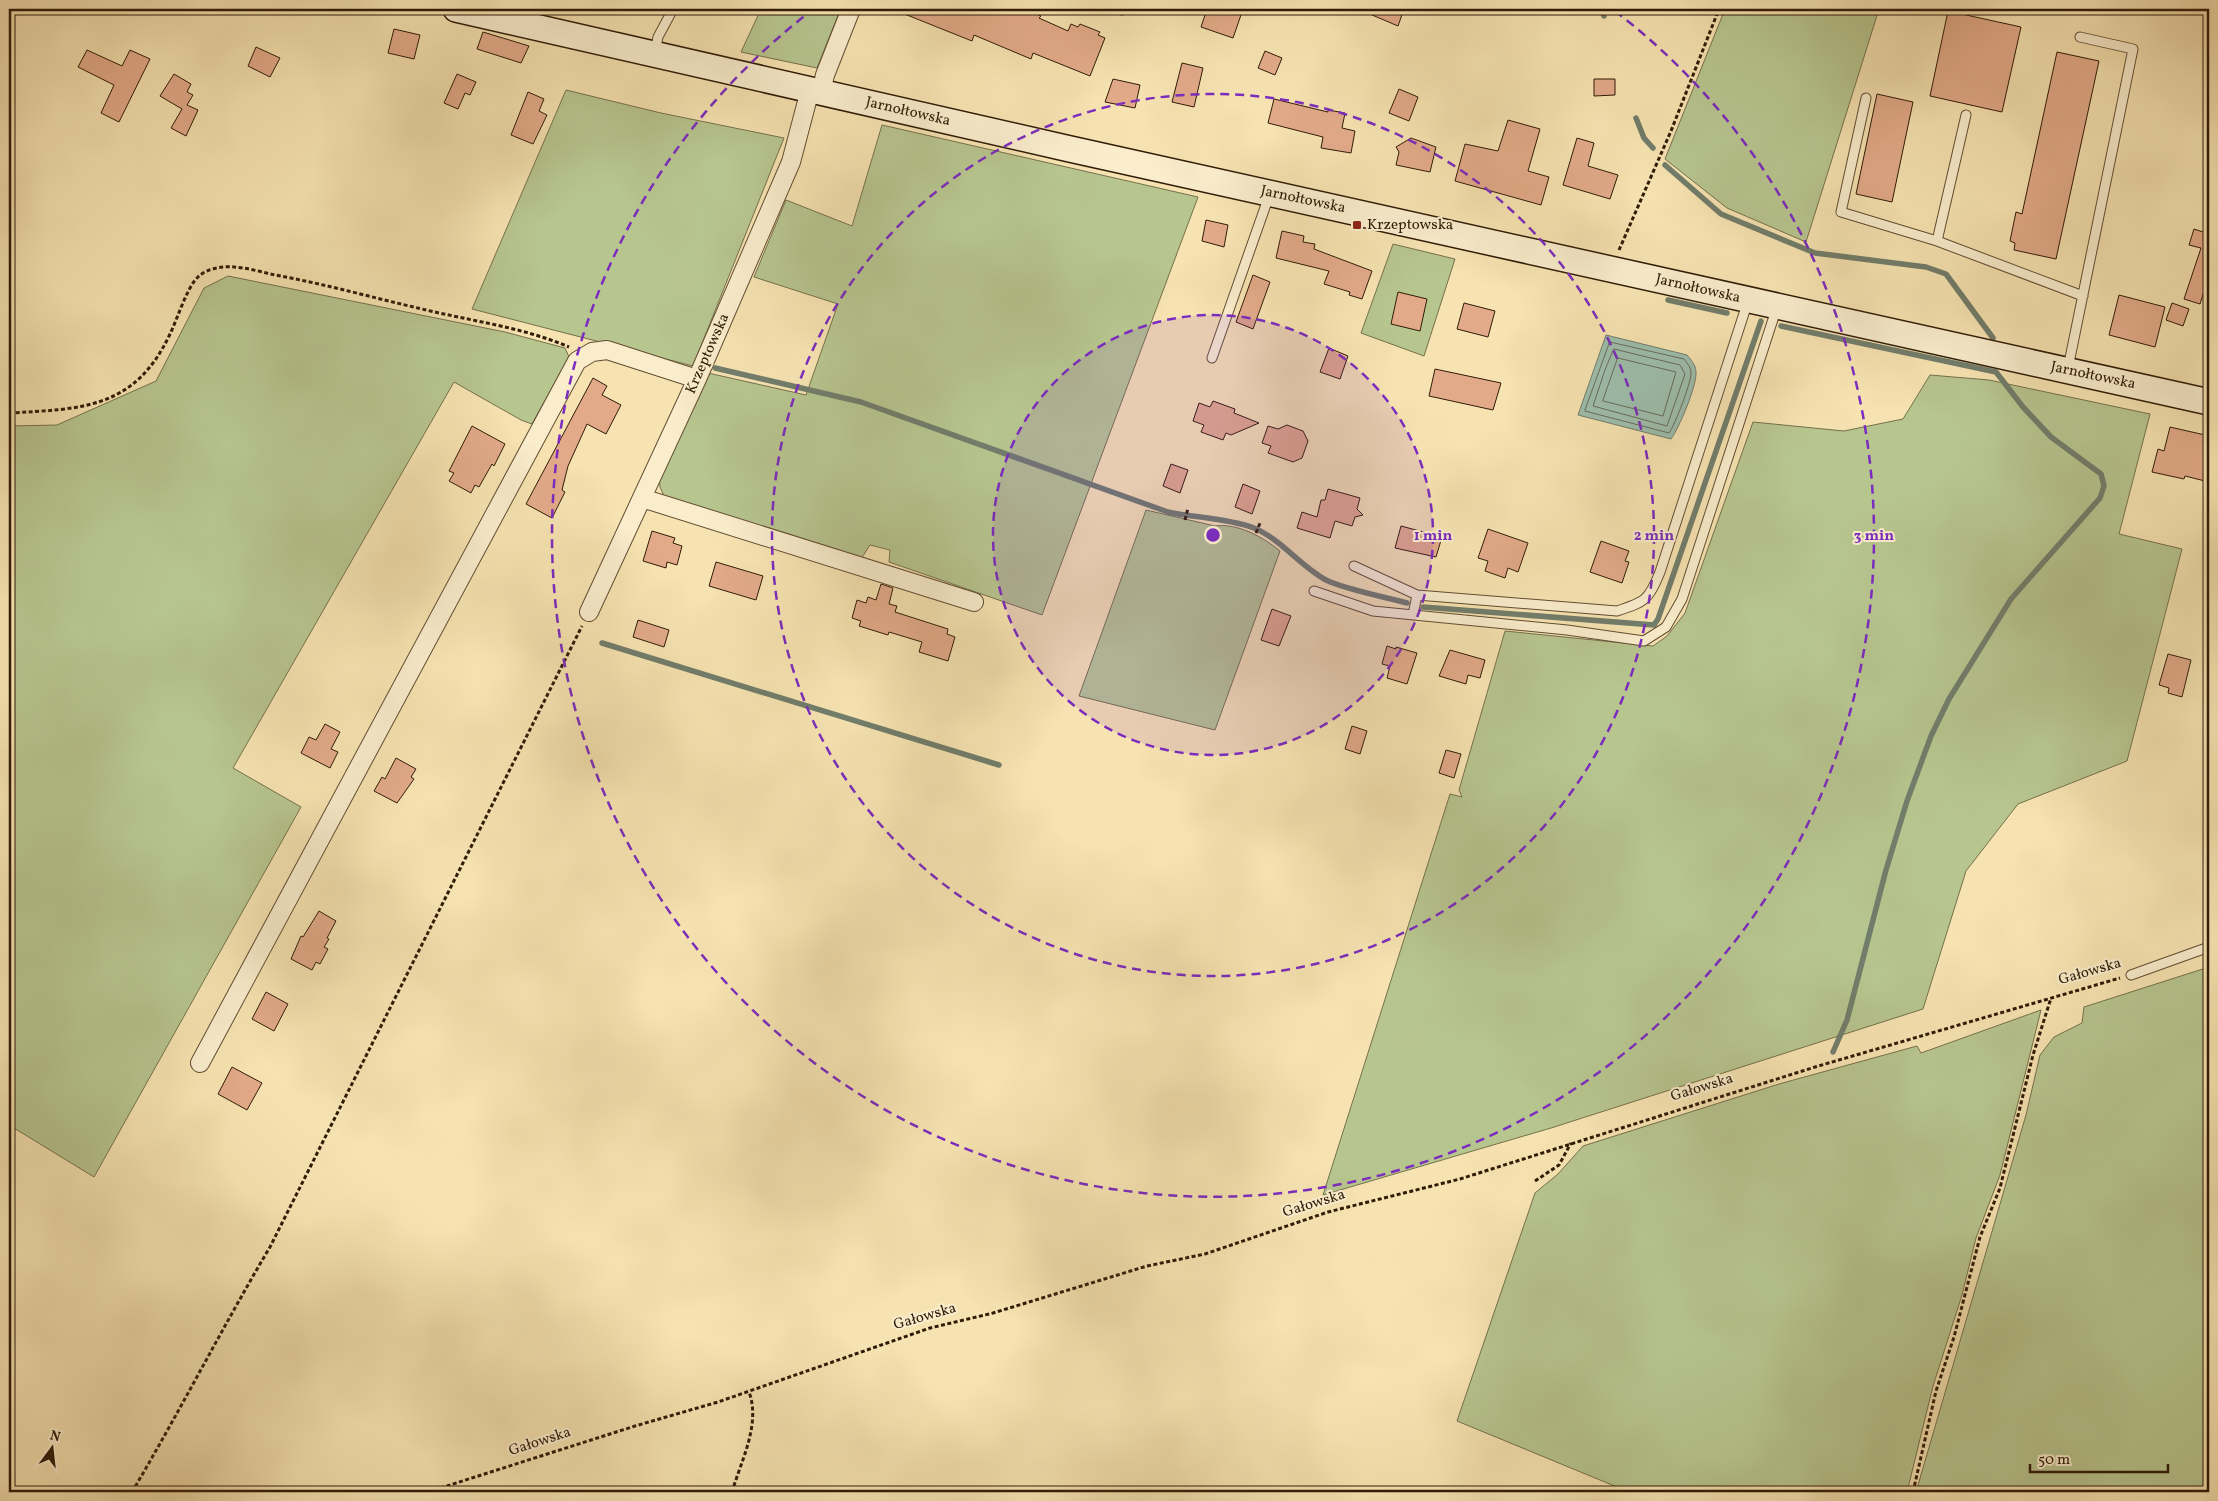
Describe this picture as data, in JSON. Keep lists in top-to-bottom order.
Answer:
{
  "streets": {
    "street": ["Jarnołtowska", "Krzeptowska"],
    "lane": ["Gałowska"]
  },
  "crossings": [
    ["Jarnołtowska", "Krzeptowska"]
  ],
  "places": {
    "transit": ["Krzeptowska"]
  },
  "scale_bar": "50 m",
  "north": "top",
  "rings": ["1 min", "2 min", "3 min"]
}
